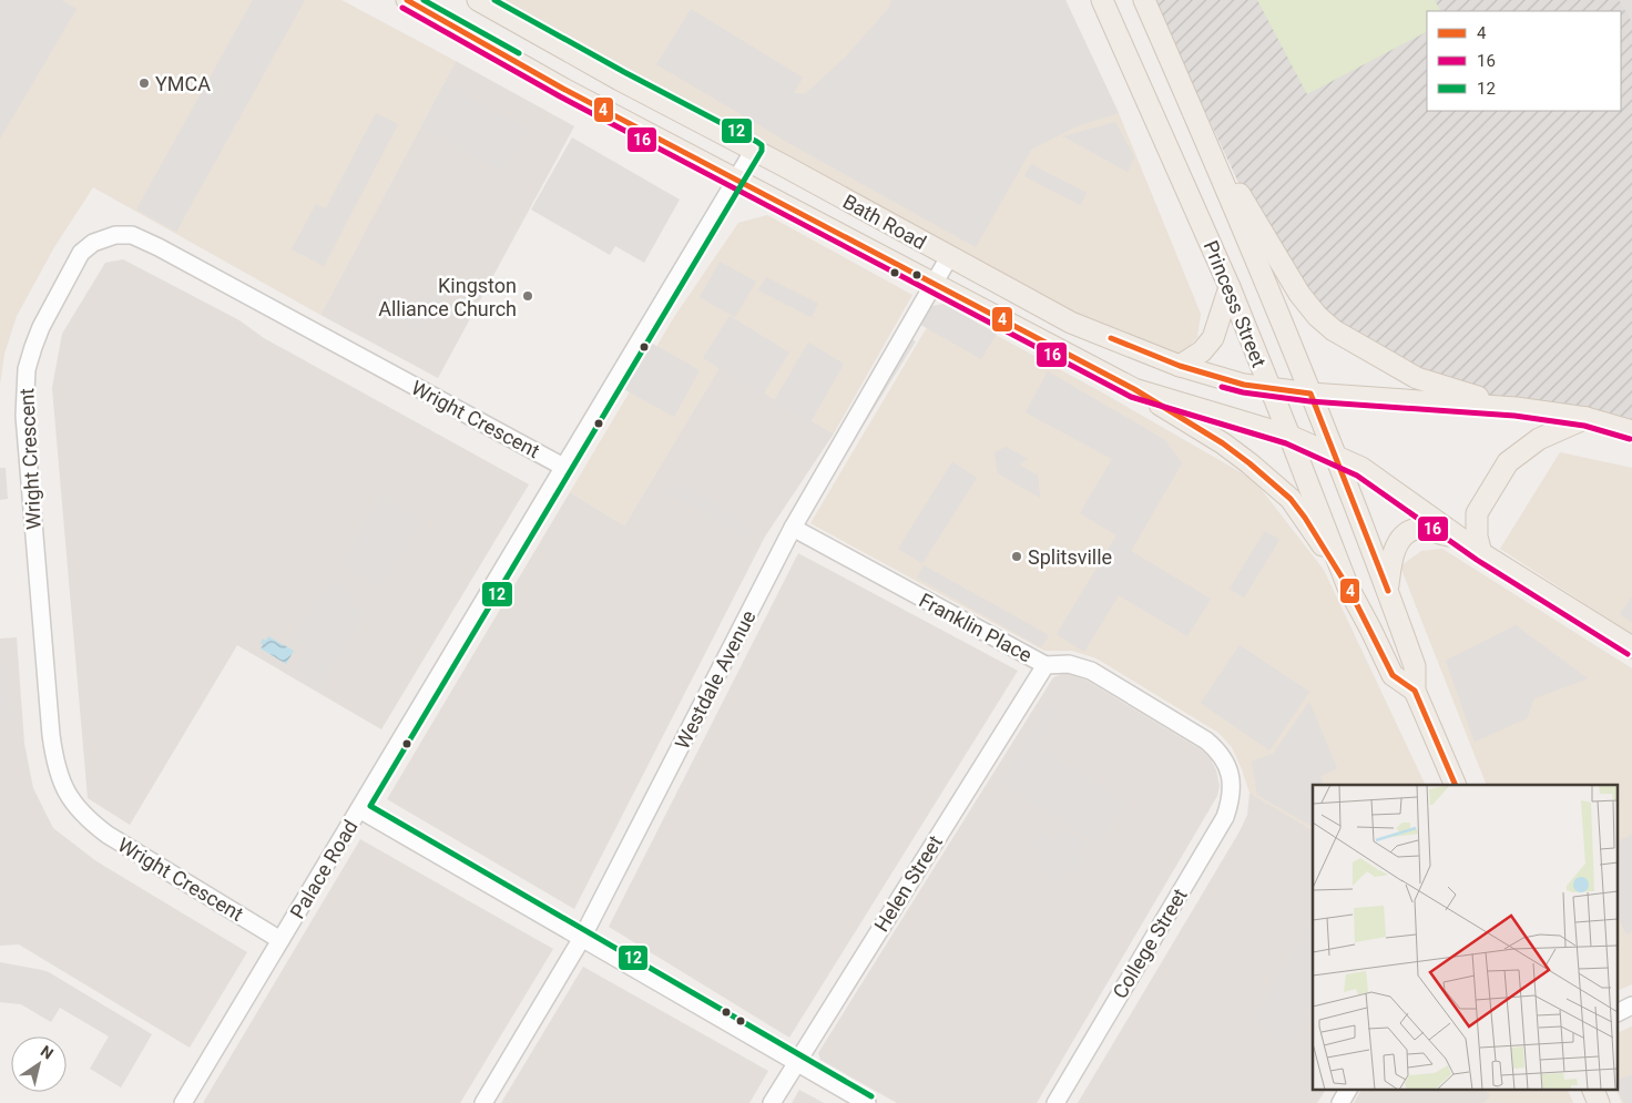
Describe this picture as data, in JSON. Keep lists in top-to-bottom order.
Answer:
{
  "streets": {
    "main road": ["Bath Road", "Princess Street"],
    "street": [
      "Wright Crescent",
      "Franklin Place",
      "Westdale Avenue",
      "Palace Road",
      "Helen Street",
      "College Street"
    ]
  },
  "crossings": [
    ["Bath Road", "Princess Street"],
    ["Bath Road", "Westdale Avenue"],
    ["Bath Road", "Palace Road"],
    ["Wright Crescent", "Palace Road"],
    ["Franklin Place", "Westdale Avenue"],
    ["Franklin Place", "Helen Street"],
    ["Franklin Place", "College Street"]
  ],
  "places": ["YMCA", "Kingston Alliance Church", "Splitsville"],
  "lines": ["transit line 4", "transit line 12", "transit line 16"],
  "legend": ["4", "16", "12"],
  "north": "top right"
}
